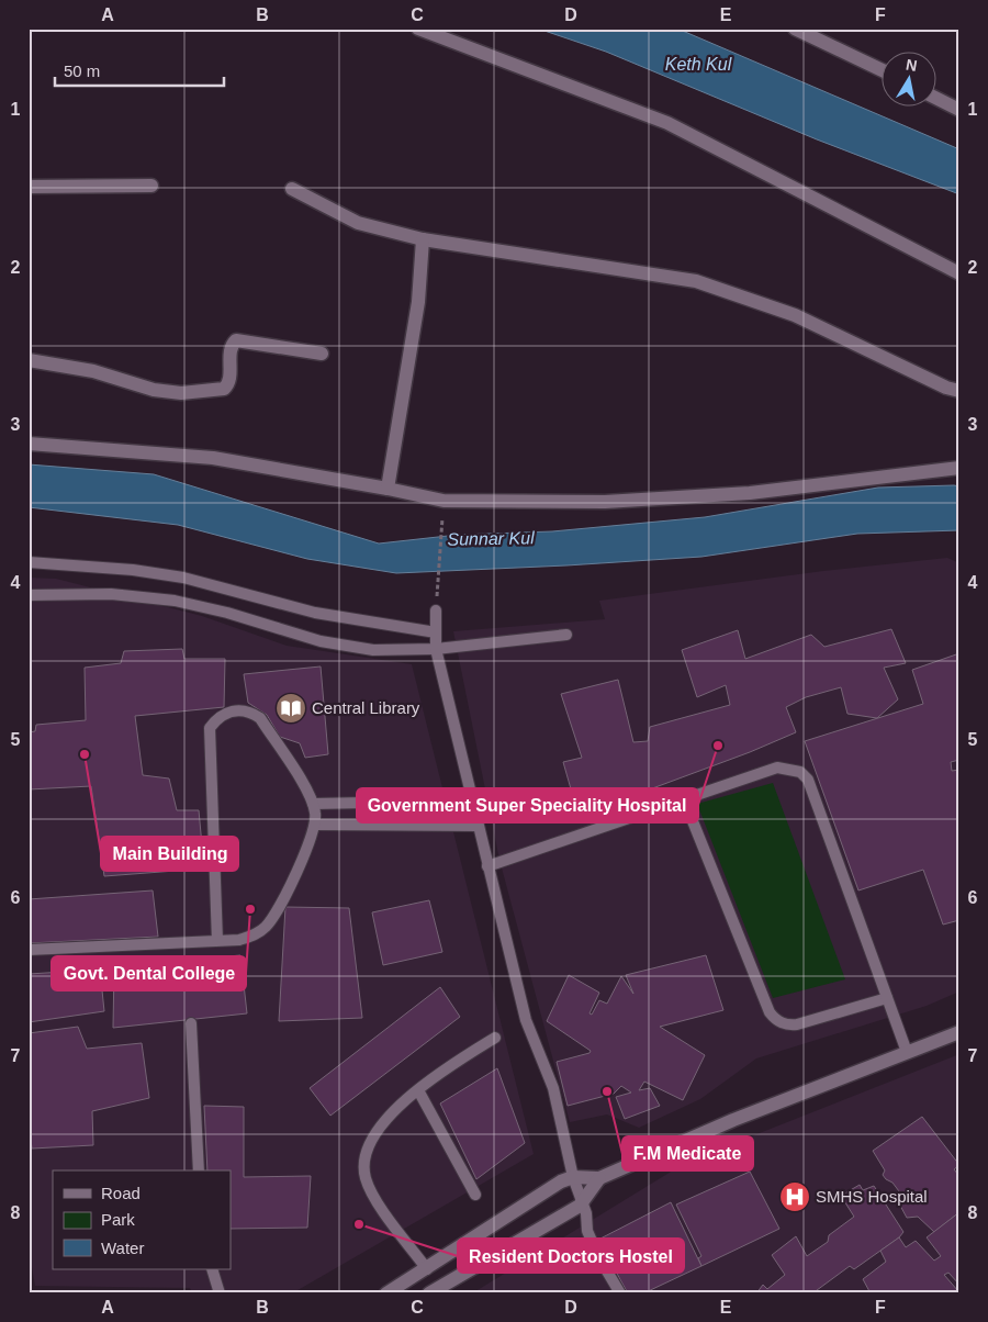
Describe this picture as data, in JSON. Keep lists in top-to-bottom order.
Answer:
{
  "water": ["Keth Kul", "Sunnar Kul"],
  "places": {
    "library": ["Central Library"],
    "other": [
      "Government Super Speciality Hospital",
      "Main Building",
      "Govt. Dental College",
      "F.M Medicate",
      "Resident Doctors Hostel"
    ],
    "hospital": ["SMHS Hospital"]
  },
  "legend": ["Road", "Park", "Water"],
  "scale_bar": "50 m",
  "north": "top",
  "grid": {
    "columns": [
      "A",
      "B",
      "C",
      "D",
      "E",
      "F"
    ],
    "rows": [
      "1",
      "2",
      "3",
      "4",
      "5",
      "6",
      "7",
      "8"
    ]
  }
}
